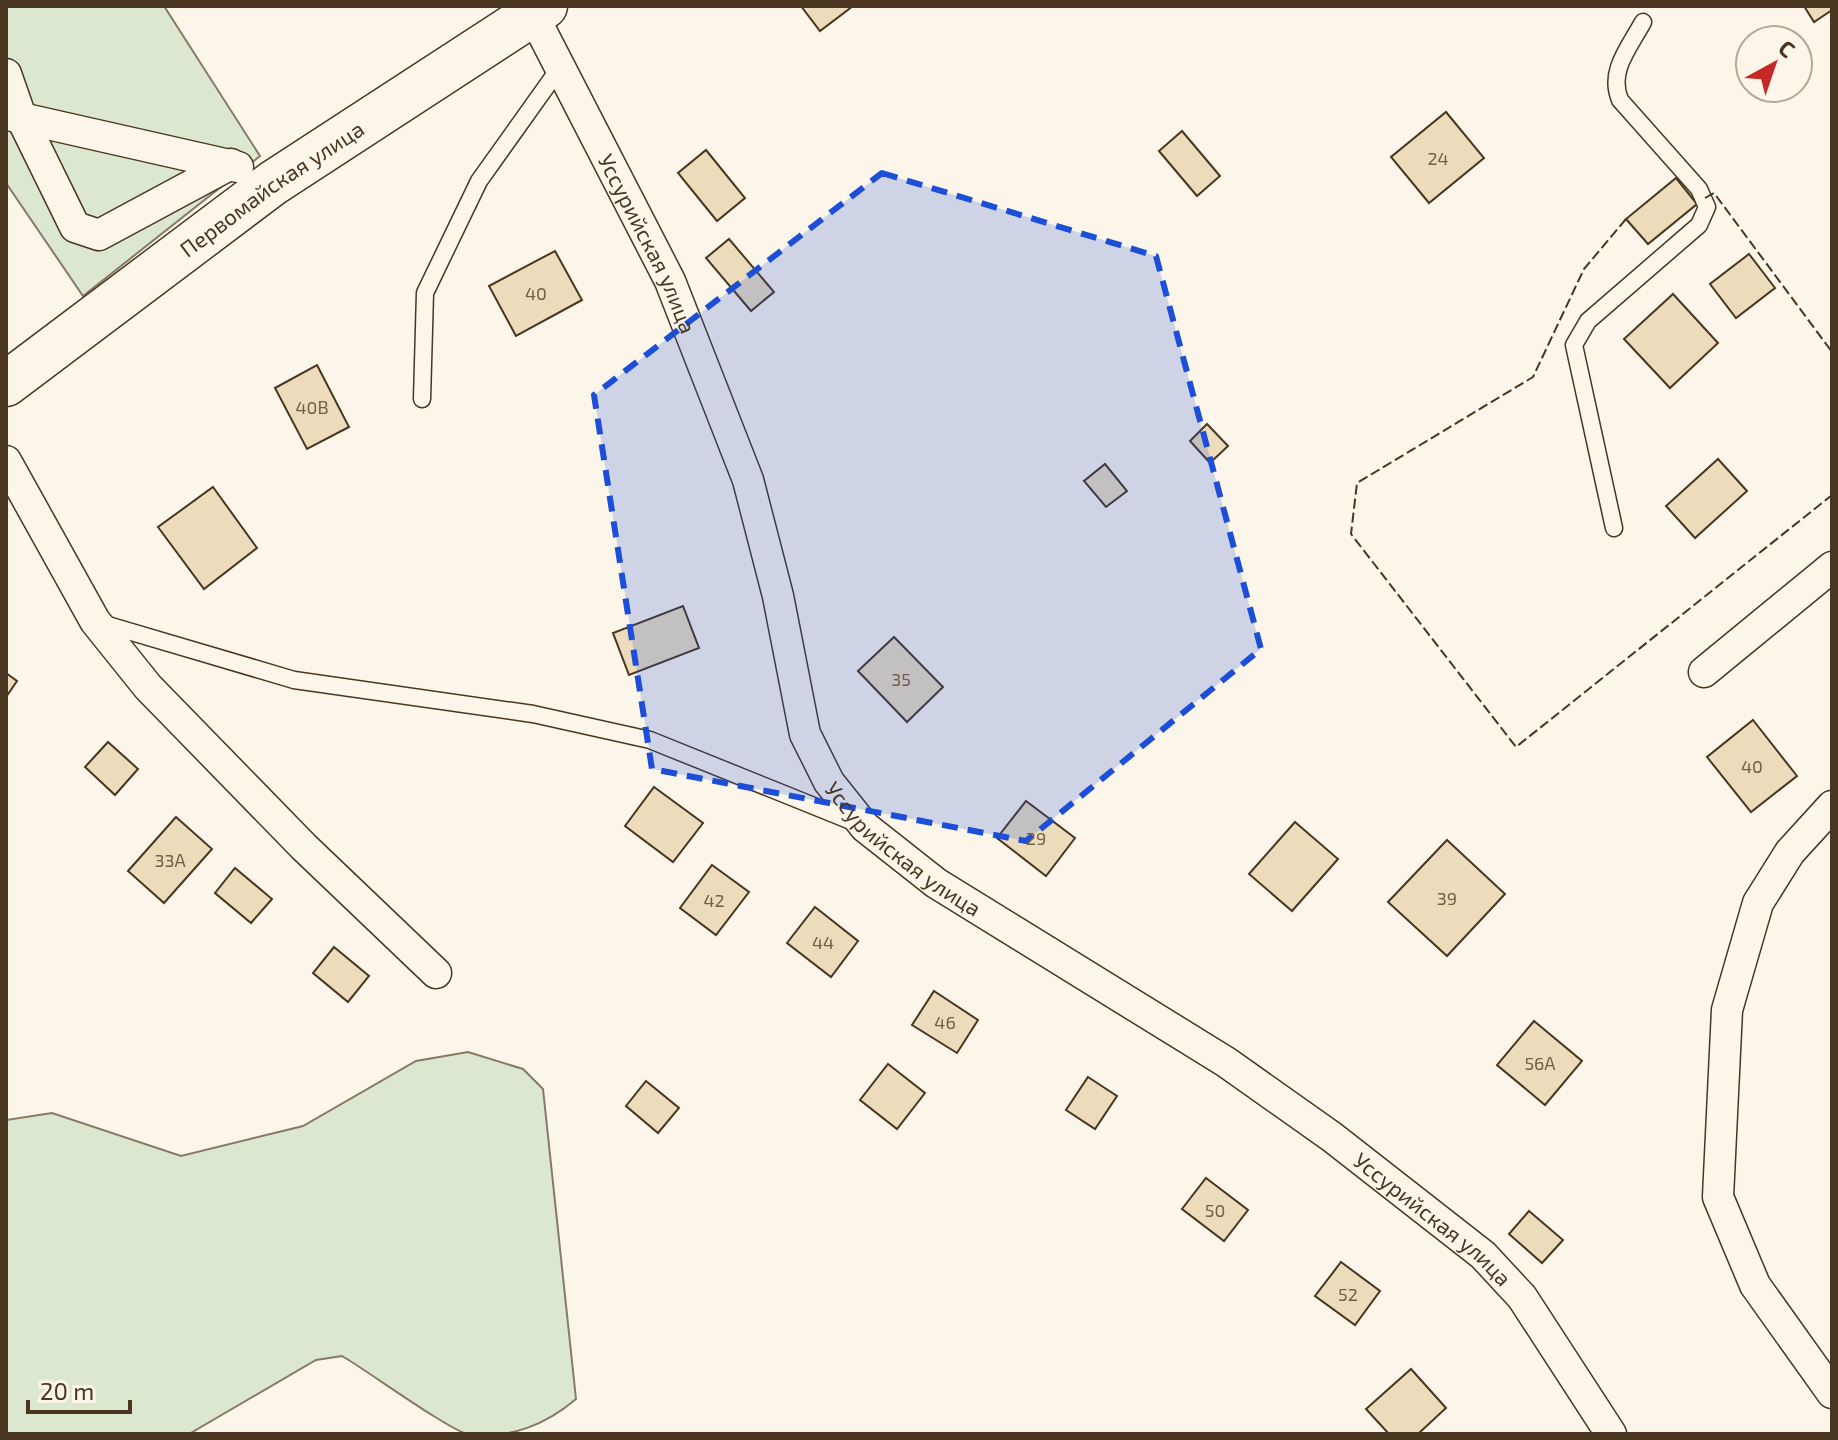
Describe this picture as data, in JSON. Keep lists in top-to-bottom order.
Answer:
{
  "streets": {
    "main road": ["Первомайская улица"],
    "street": ["Уссурийская улица"]
  },
  "crossings": [
    ["Первомайская улица", "Уссурийская улица"]
  ],
  "house_numbers": [
    "24",
    "40",
    "40В",
    "35",
    "40",
    "29",
    "33А",
    "39",
    "42",
    "44",
    "46",
    "56А",
    "50",
    "52"
  ],
  "scale_bar": "20 m",
  "north": "top right"
}
